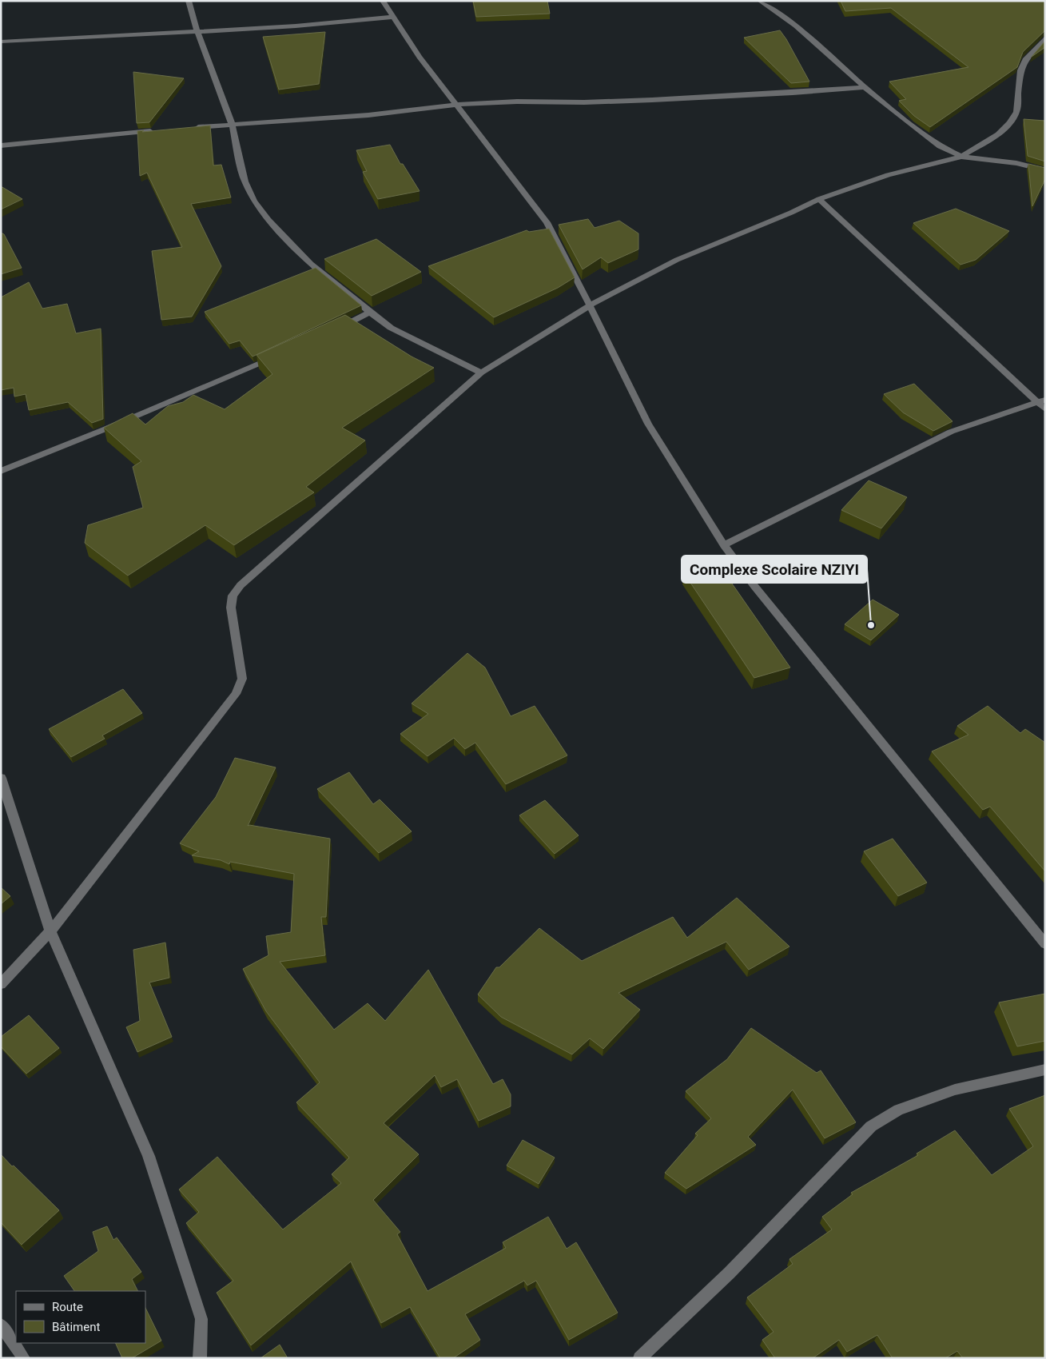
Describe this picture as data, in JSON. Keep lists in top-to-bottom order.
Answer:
{
  "places": ["Complexe Scolaire NZIYI"],
  "legend": ["Route", "Bâtiment"]
}
